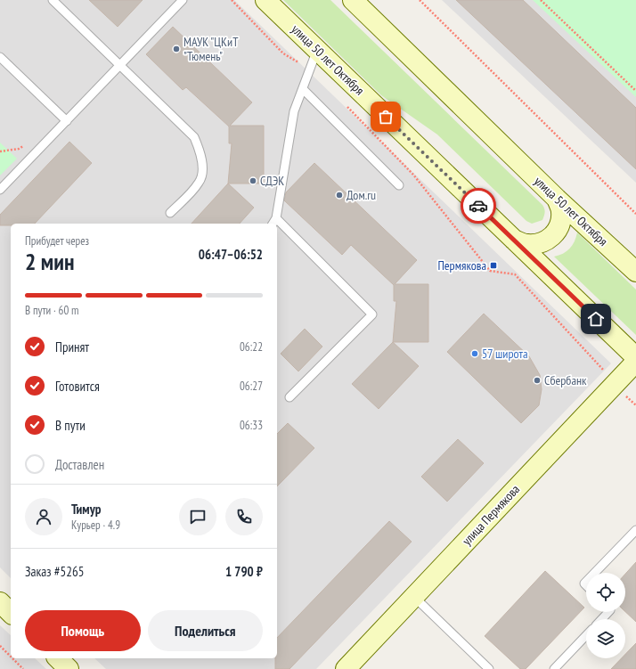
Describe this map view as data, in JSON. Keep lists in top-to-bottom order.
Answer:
{
  "streets": {
    "main road": ["улица 50 лет Октября", "улица Пермякова"]
  },
  "places": {
    "other": [
      "МАУК \"ЦКиТ \"Тюмень\"",
      "СДЭК",
      "Дом.ru",
      "57 широта",
      "Сбербанк"
    ],
    "transit": ["Пермякова"]
  },
  "page": {
    "heading": ["2 мин", "Прибудет через", "06:47–06:52"],
    "panel": [
      "Тимур",
      "Курьер · 4.9",
      "Заказ #5265",
      "1 790 ₽"
    ],
    "bar": "В пути · 60 m",
    "list": [
      ["Принят", "06:22"],
      ["Готовится", "06:27"],
      ["В пути", "06:33"],
      "Доставлен"
    ],
    "buttons": ["Помощь", "Поделиться"]
  }
}
